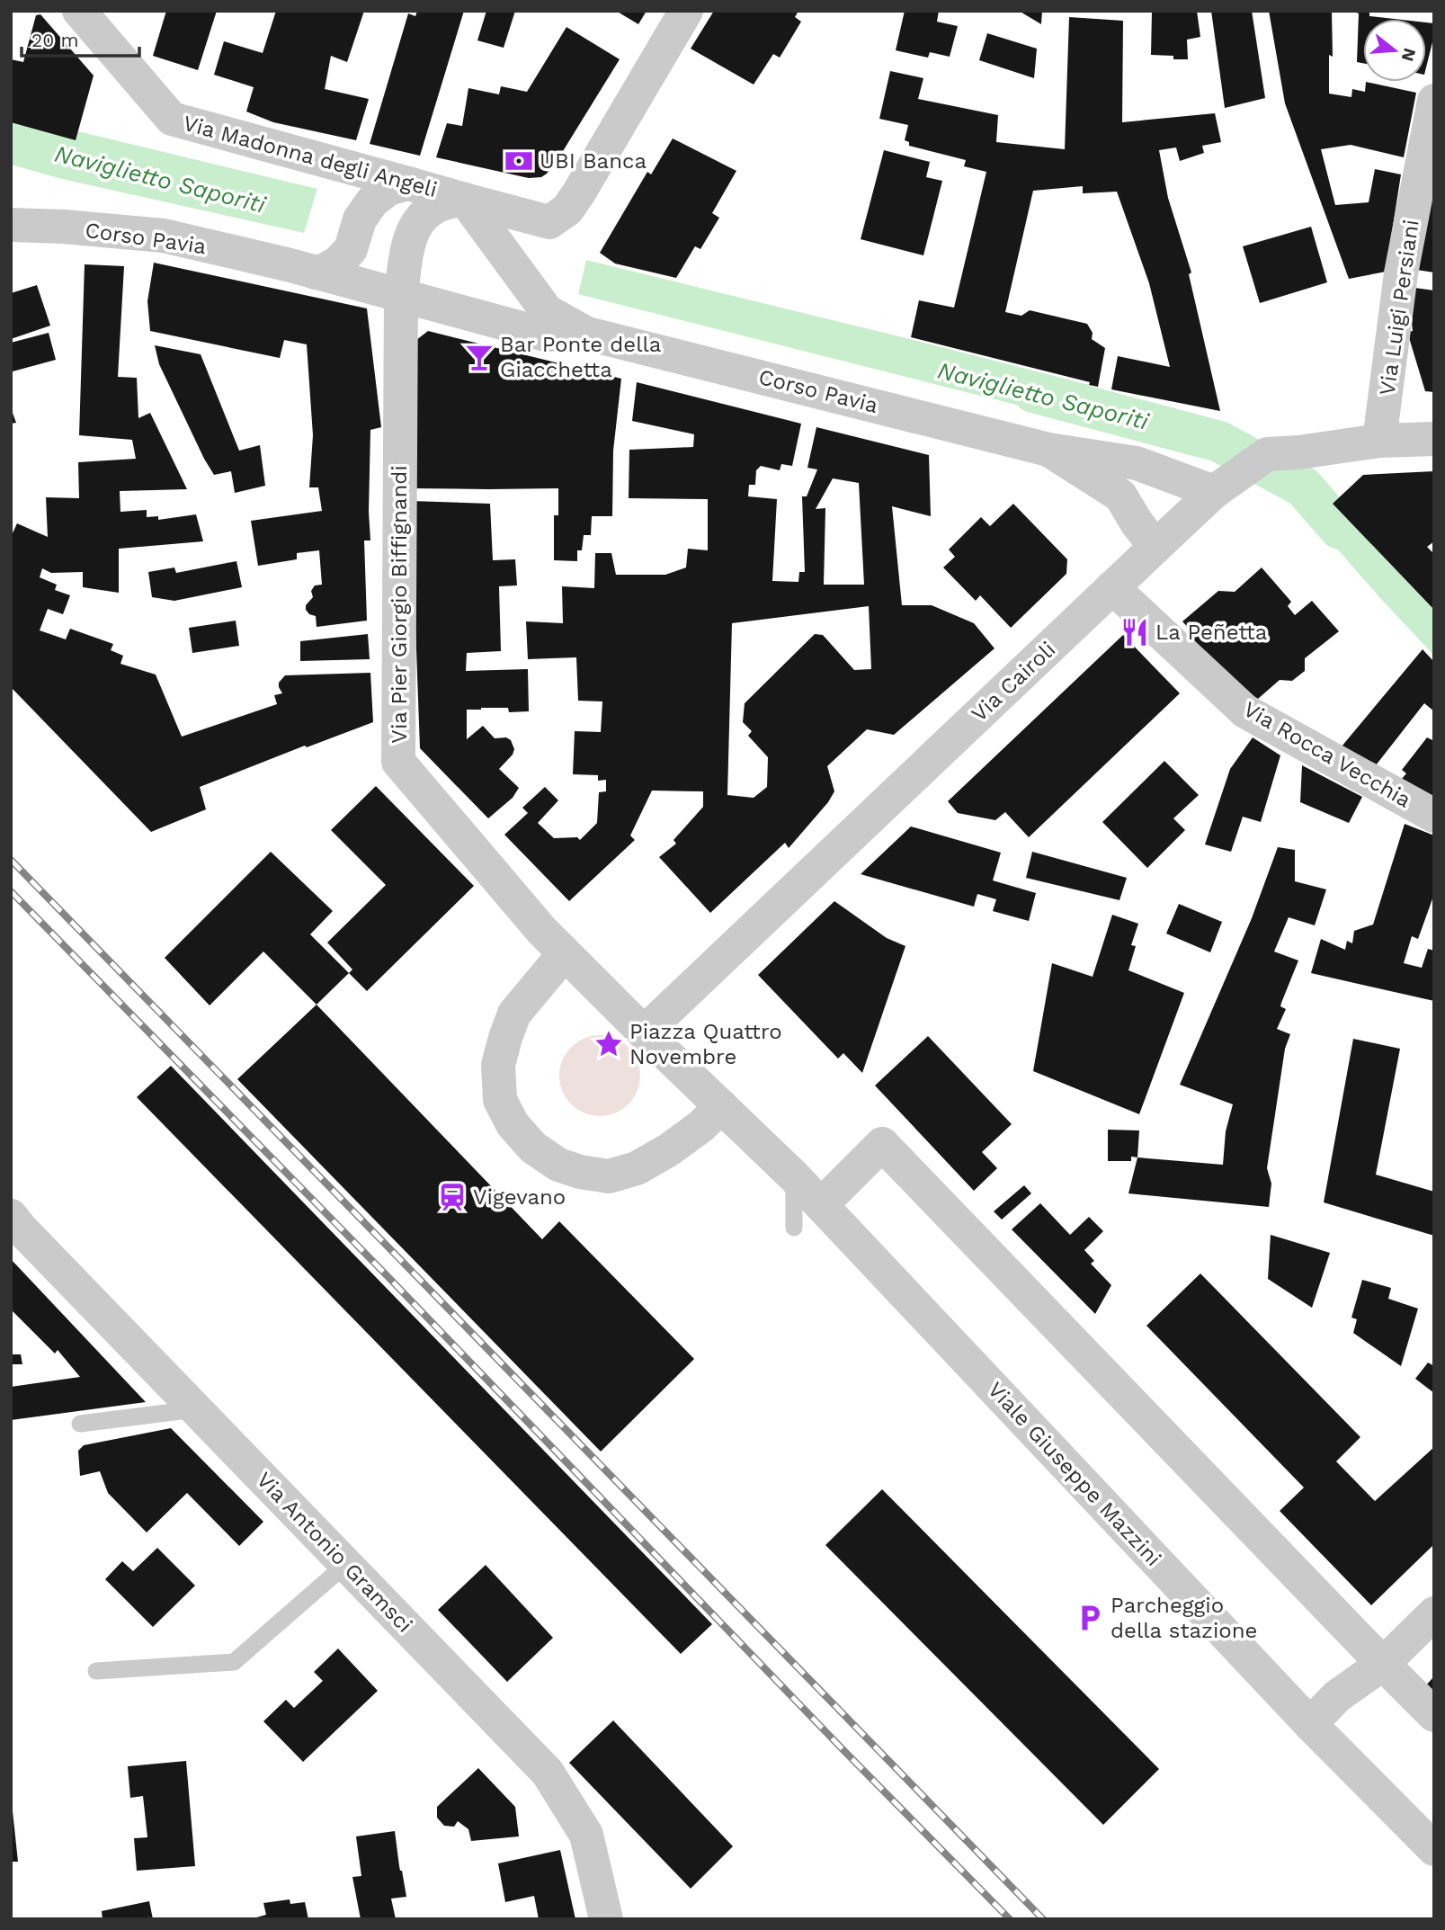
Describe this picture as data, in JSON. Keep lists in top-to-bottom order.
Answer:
{
  "streets": {
    "street": [
      "Via Madonna degli Angeli",
      "Corso Pavia",
      "Via Luigi Persiani",
      "Via Pier Giorgio Biffignandi",
      "Via Cairoli",
      "Via Rocca Vecchia",
      "Viale Giuseppe Mazzini",
      "Via Antonio Gramsci"
    ]
  },
  "crossings": [
    ["Via Madonna degli Angeli", "Corso Pavia"],
    ["Via Madonna degli Angeli", "Via Pier Giorgio Biffignandi"],
    ["Corso Pavia", "Via Pier Giorgio Biffignandi"],
    ["Corso Pavia", "Via Cairoli"],
    ["Via Luigi Persiani", "Via Cairoli"],
    ["Via Pier Giorgio Biffignandi", "Via Cairoli"],
    ["Via Pier Giorgio Biffignandi", "Viale Giuseppe Mazzini"],
    ["Via Cairoli", "Via Rocca Vecchia"],
    ["Via Cairoli", "Viale Giuseppe Mazzini"]
  ],
  "water": ["Naviglietto Saporiti"],
  "places": {
    "bank": ["UBI Banca"],
    "bar": ["Bar Ponte della Giacchetta"],
    "restaurant": ["La Peñetta"],
    "place": ["Piazza Quattro Novembre"],
    "station": ["Vigevano"],
    "parking": ["Parcheggio della stazione"]
  },
  "scale_bar": "20 m",
  "north": "right"
}
